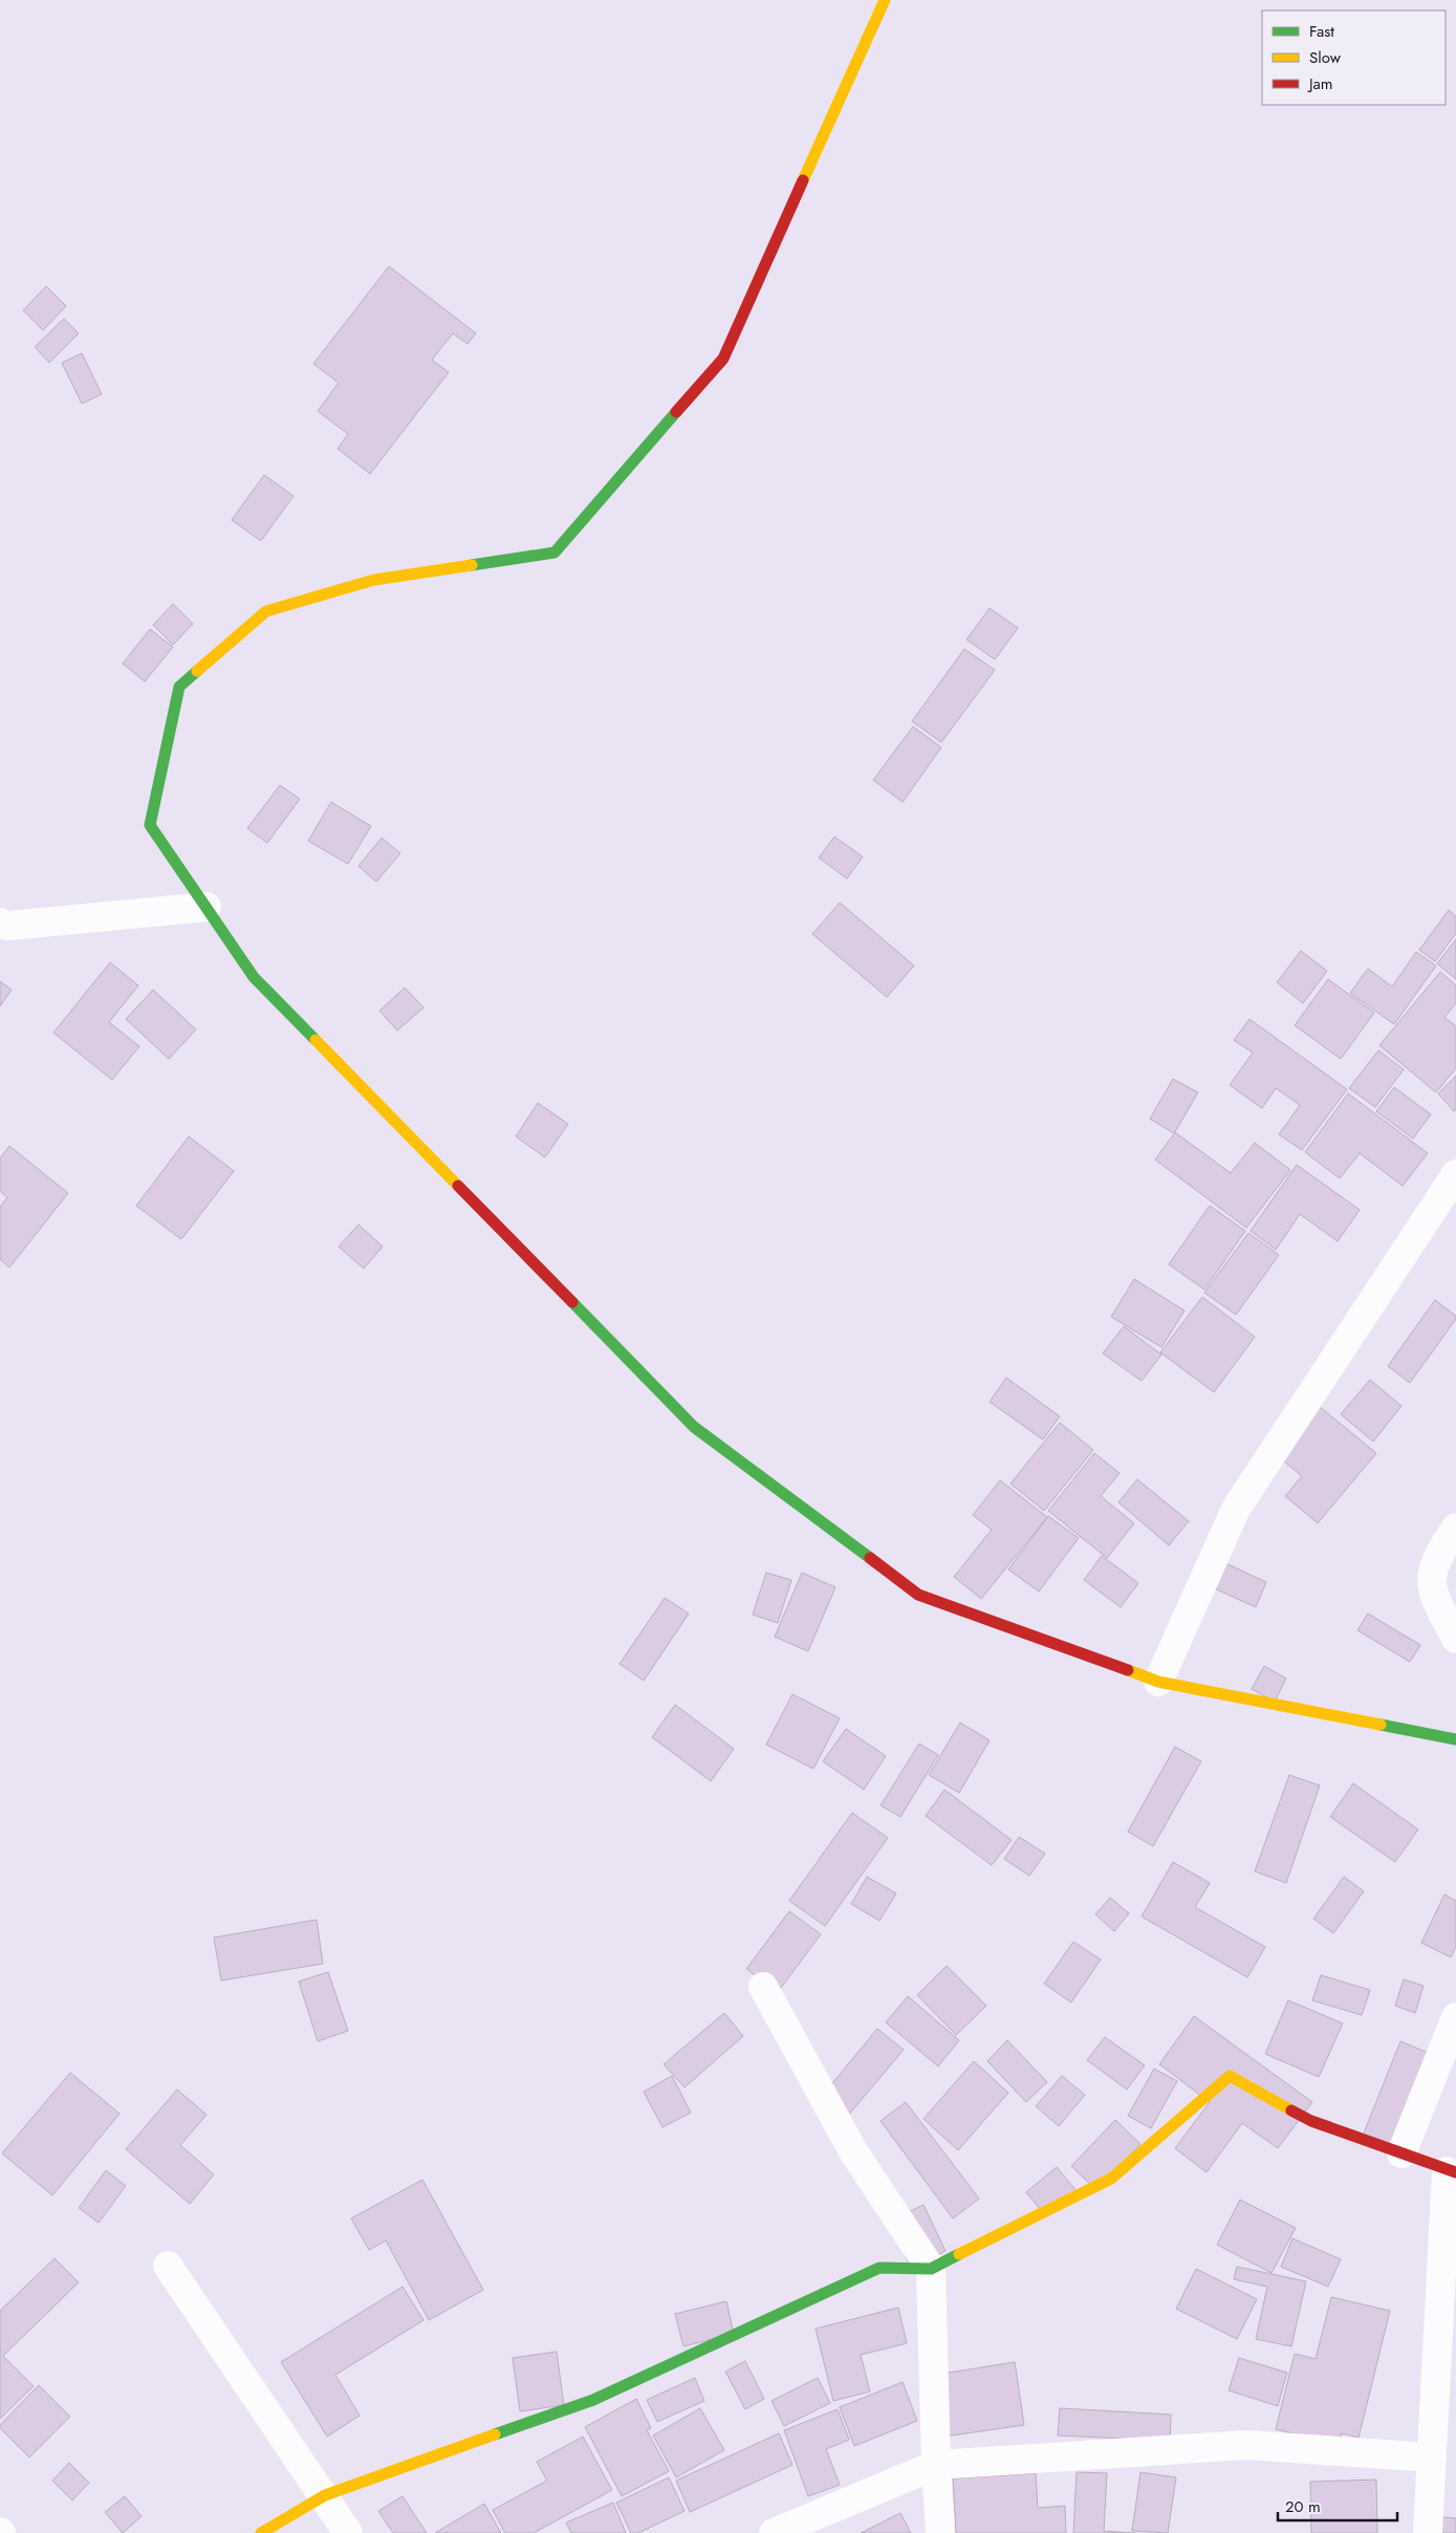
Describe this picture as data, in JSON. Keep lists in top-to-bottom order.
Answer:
{
  "legend": ["Fast", "Slow", "Jam"],
  "scale_bar": "20 m"
}
